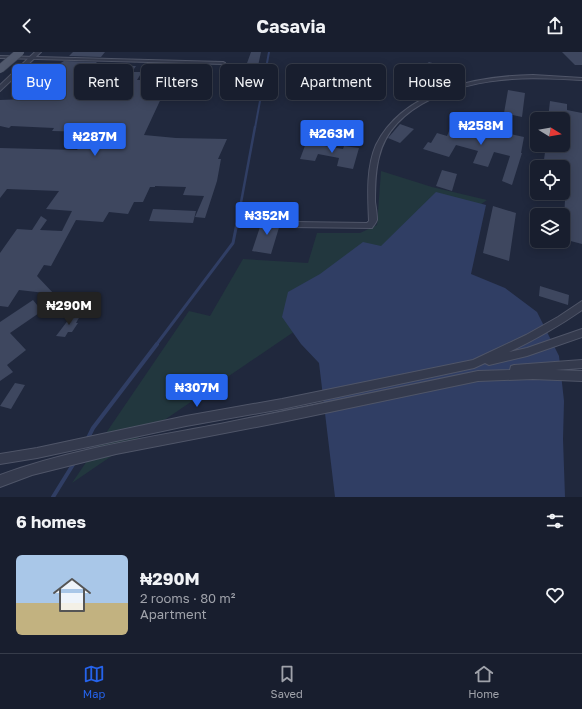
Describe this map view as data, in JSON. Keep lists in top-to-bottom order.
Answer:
{
  "north": "right",
  "page": {
    "header": "Casavia",
    "chip": [
      "Buy",
      "Rent",
      "Filters",
      "New",
      "Apartment",
      "House"
    ],
    "price": [
      "₦258M",
      "₦263M",
      "₦287M",
      "₦352M",
      "₦290M",
      "₦307M"
    ],
    "heading": "6 homes",
    "list": [
      {
        "name": "₦290M",
        "note": "2 rooms · 80 m² · Apartment"
      }
    ],
    "tabs": ["Map", "Saved", "Home"]
  }
}
